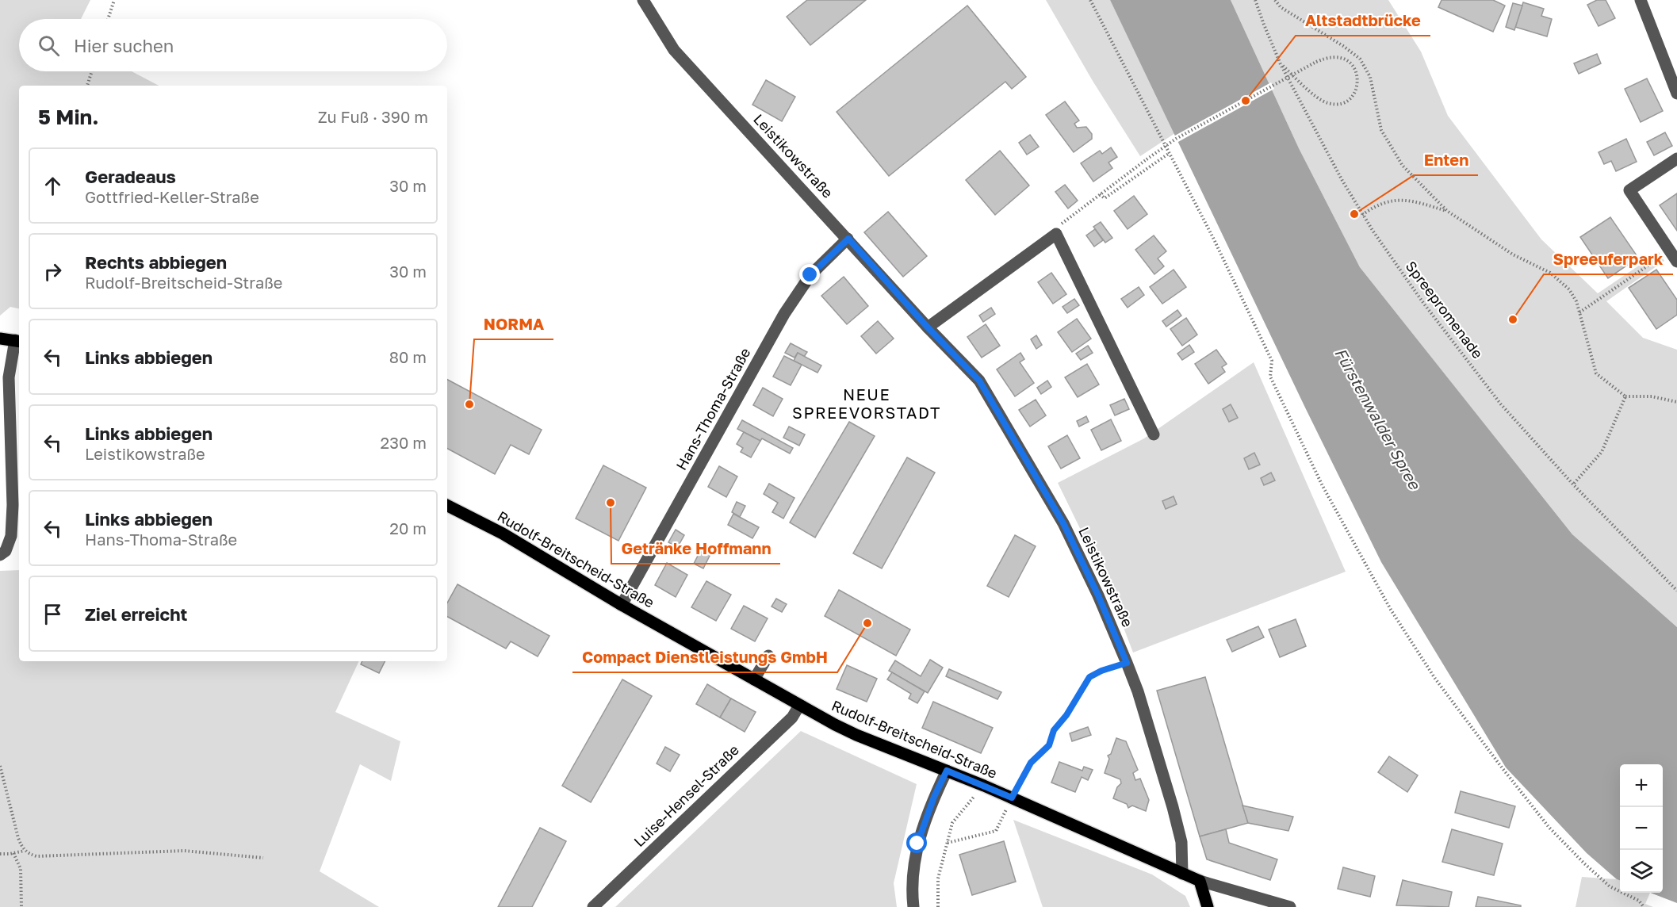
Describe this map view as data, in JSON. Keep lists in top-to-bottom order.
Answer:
{
  "streets": {
    "main road": ["Rudolf-Breitscheid-Straße"],
    "street": ["Leistikowstraße", "Hans-Thoma-Straße", "Luise-Hensel-Straße"],
    "path": ["Spreepromenade"]
  },
  "crossings": [
    ["Leistikowstraße", "Hans-Thoma-Straße"],
    ["Leistikowstraße", "Rudolf-Breitscheid-Straße"],
    ["Hans-Thoma-Straße", "Rudolf-Breitscheid-Straße"],
    ["Rudolf-Breitscheid-Straße", "Luise-Hensel-Straße"]
  ],
  "districts": ["NEUE SPREEVORSTADT"],
  "water": ["Fürstenwalder Spree"],
  "places": [
    "Altstadtbrücke",
    "Enten",
    "Spreeuferpark",
    "NORMA",
    "Getränke Hoffmann",
    "Compact Dienstleistungs GmbH"
  ],
  "page": {
    "search": "Hier suchen",
    "heading": ["5 Min.", "Zu Fuß · 390 m"],
    "list": [
      ["Geradeaus", "Gottfried-Keller-Straße", "30 m"],
      ["Rechts abbiegen", "Rudolf-Breitscheid-Straße", "30 m"],
      ["Links abbiegen", "80 m"],
      ["Links abbiegen", "Leistikowstraße", "230 m"],
      ["Links abbiegen", "Hans-Thoma-Straße", "20 m"],
      "Ziel erreicht"
    ],
    "map_buttons": ["+", "−"]
  }
}
